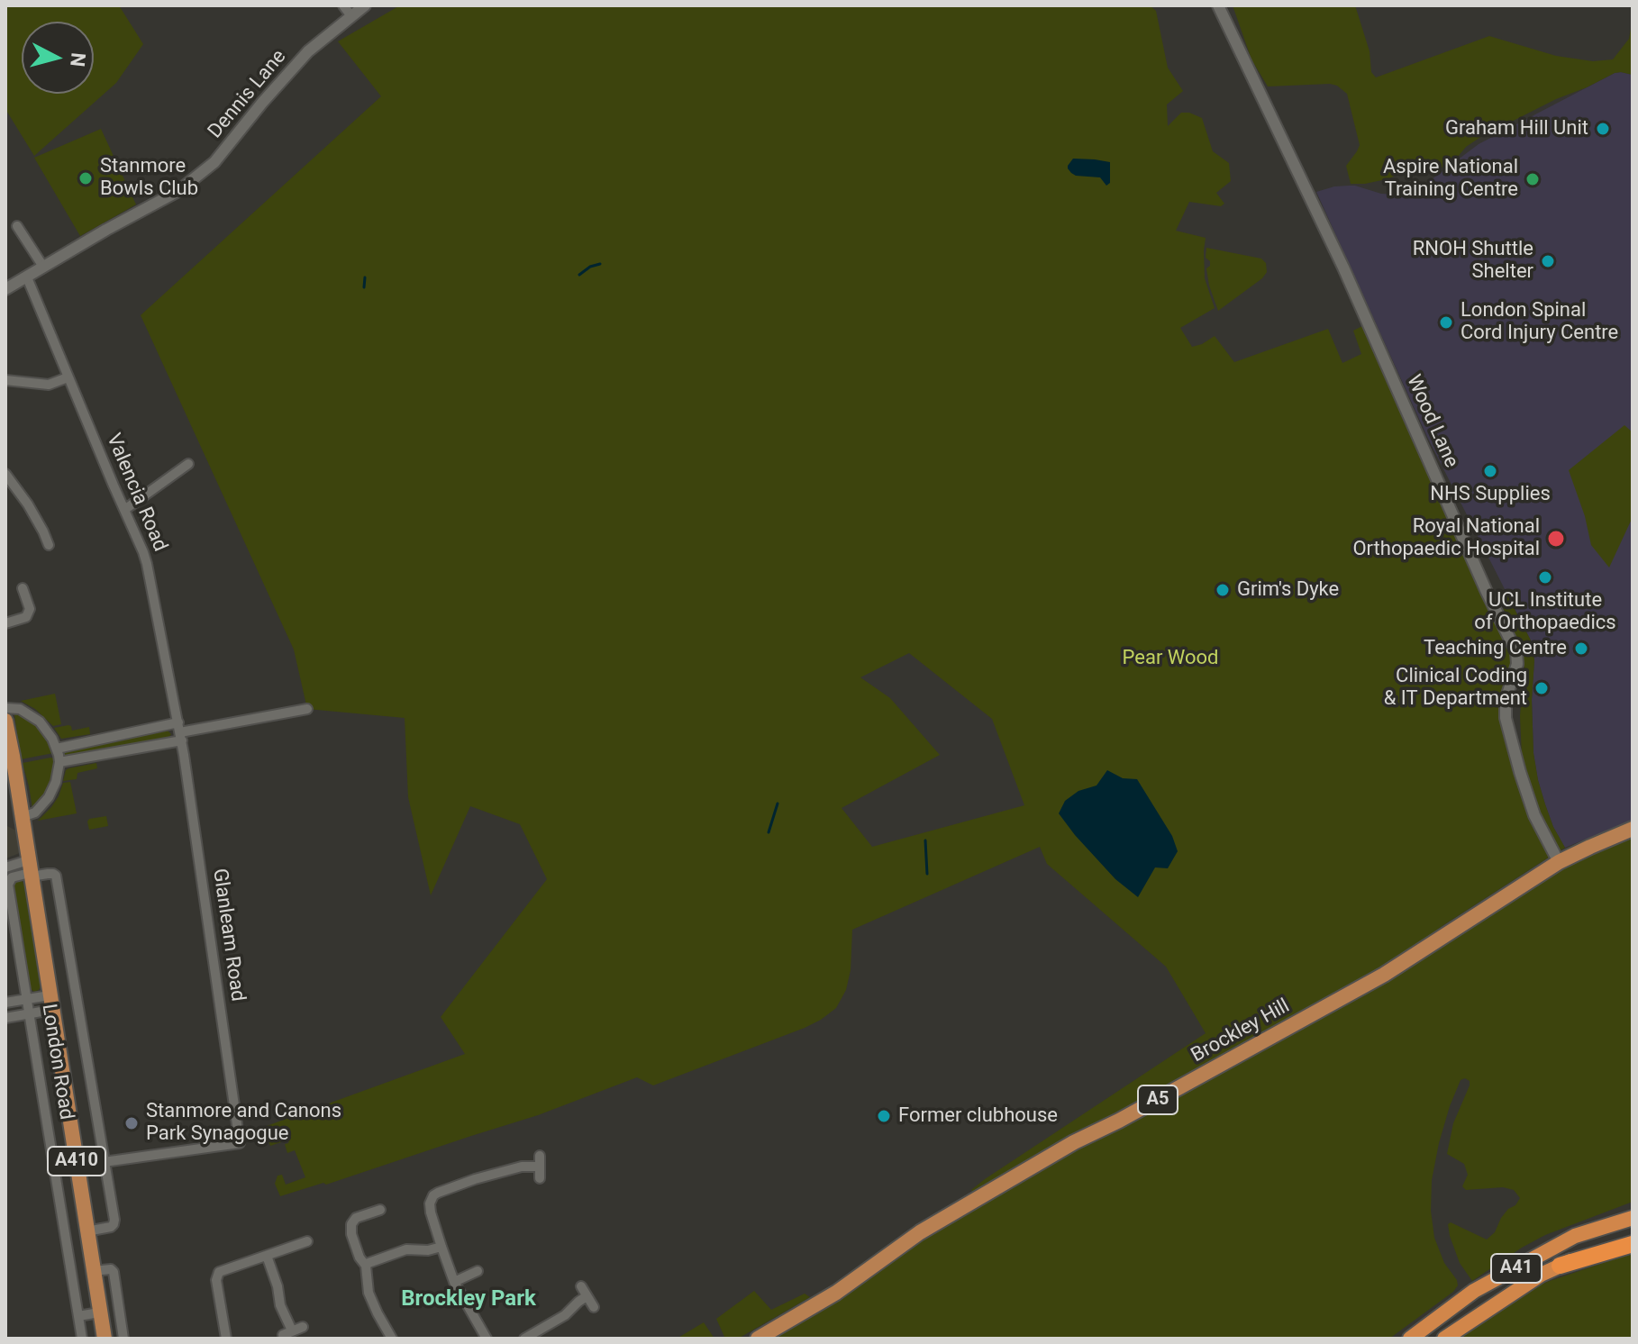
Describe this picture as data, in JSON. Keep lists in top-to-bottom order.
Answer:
{
  "streets": {
    "highway": ["A41"],
    "main road": [
      "Brockley Hill",
      "London Road",
      "A5",
      "A410"
    ],
    "street": [
      "Dennis Lane",
      "Wood Lane",
      "Valencia Road",
      "Glanleam Road"
    ]
  },
  "crossings": [
    ["Dennis Lane", "Valencia Road"],
    ["Wood Lane", "Brockley Hill"],
    ["Valencia Road", "Glanleam Road"],
    ["Glanleam Road", "London Road"]
  ],
  "districts": ["Brockley Park"],
  "parks": ["Pear Wood"],
  "places": [
    "Graham Hill Unit",
    "Stanmore Bowls Club",
    "Aspire National Training Centre",
    "RNOH Shuttle Shelter",
    "London Spinal Cord Injury Centre",
    "NHS Supplies",
    "Royal National Orthopaedic Hospital",
    "UCL Institute of Orthopaedics",
    "Grim's Dyke",
    "Teaching Centre",
    "Clinical Coding & IT Department",
    "Former clubhouse",
    "Stanmore and Canons Park Synagogue"
  ],
  "north": "right"
}
